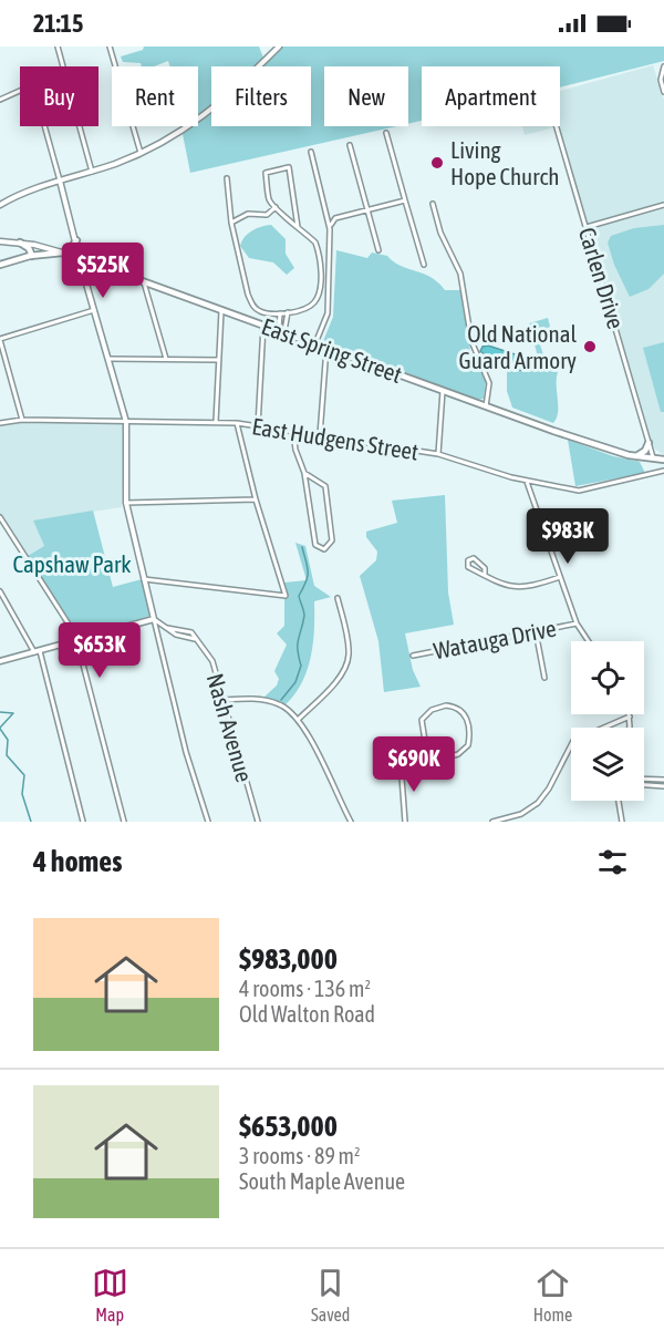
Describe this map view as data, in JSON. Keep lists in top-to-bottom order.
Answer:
{
  "streets": {
    "main road": ["East Spring Street"],
    "street": [
      "Carlen Drive",
      "East Hudgens Street",
      "Watauga Drive",
      "Nash Avenue"
    ]
  },
  "crossings": [
    ["Carlen Drive", "East Spring Street"]
  ],
  "parks": ["Capshaw Park"],
  "places": ["Living Hope Church", "Old National Guard Armory"],
  "page": {
    "status": "21:15",
    "chip": [
      "Buy",
      "Rent",
      "Filters",
      "New",
      "Apartment"
    ],
    "price": [
      "$525K",
      "$983K",
      "$653K",
      "$690K"
    ],
    "heading": "4 homes",
    "list": [
      {
        "name": "$983,000",
        "note": "4 rooms · 136 m² · Old Walton Road"
      },
      {
        "name": "$653,000",
        "note": "3 rooms · 89 m² · South Maple Avenue"
      }
    ],
    "tabs": ["Map", "Saved", "Home"]
  }
}
